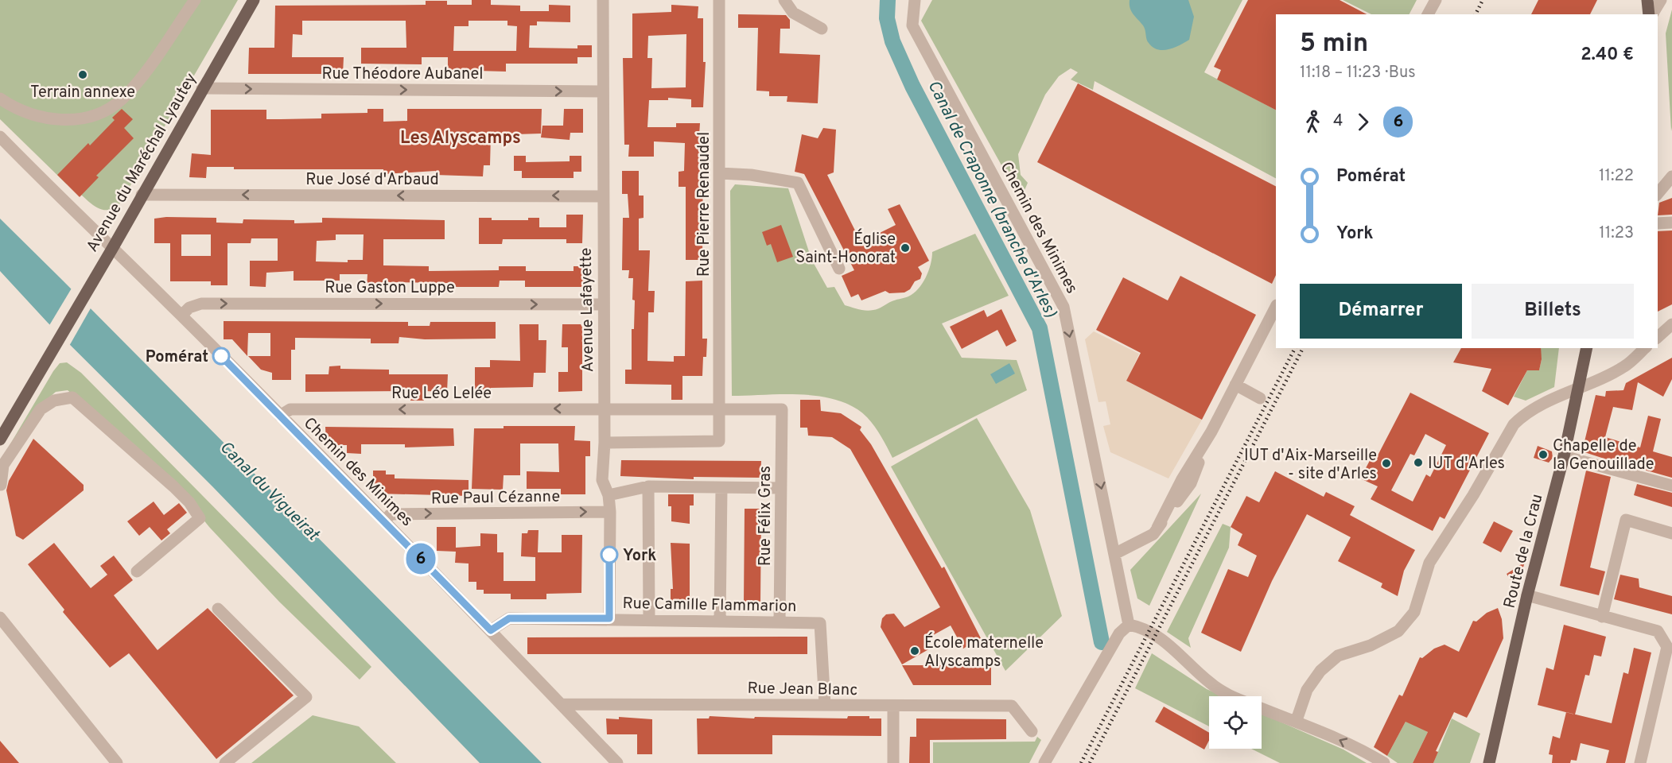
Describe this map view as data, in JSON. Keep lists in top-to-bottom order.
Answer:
{
  "streets": {
    "main road": ["Avenue du Maréchal Lyautey", "Route de la Crau"],
    "street": [
      "Rue Théodore Aubanel",
      "Rue José d'Arbaud",
      "Rue Pierre Renaudel",
      "Chemin des Minimes",
      "Rue Gaston Luppe",
      "Avenue Lafayette",
      "Rue Léo Lelée",
      "Rue Paul Cézanne",
      "Rue Félix Gras",
      "Rue Camille Flammarion",
      "Rue Jean Blanc"
    ]
  },
  "crossings": [
    ["Rue Théodore Aubanel", "Avenue du Maréchal Lyautey"],
    ["Rue Théodore Aubanel", "Avenue Lafayette"],
    ["Avenue du Maréchal Lyautey", "Rue José d'Arbaud"],
    ["Avenue du Maréchal Lyautey", "Chemin des Minimes"],
    ["Rue José d'Arbaud", "Avenue Lafayette"],
    ["Rue Pierre Renaudel", "Avenue Lafayette"],
    ["Rue Pierre Renaudel", "Rue Léo Lelée"],
    ["Chemin des Minimes", "Rue Gaston Luppe"],
    ["Chemin des Minimes", "Rue Léo Lelée"],
    ["Chemin des Minimes", "Rue Paul Cézanne"],
    ["Chemin des Minimes", "Rue Camille Flammarion"],
    ["Chemin des Minimes", "Rue Jean Blanc"],
    ["Rue Gaston Luppe", "Avenue Lafayette"],
    ["Avenue Lafayette", "Rue Léo Lelée"],
    ["Avenue Lafayette", "Rue Paul Cézanne"],
    ["Avenue Lafayette", "Rue Camille Flammarion"],
    ["Rue Léo Lelée", "Rue Félix Gras"],
    ["Rue Félix Gras", "Rue Camille Flammarion"],
    ["Rue Camille Flammarion", "Rue Jean Blanc"]
  ],
  "one_way": [
    "Rue Théodore Aubanel",
    "Rue José d'Arbaud",
    "Chemin des Minimes",
    "Rue Gaston Luppe",
    "Rue Léo Lelée",
    "Rue Paul Cézanne"
  ],
  "districts": ["Les Alyscamps"],
  "water": ["Canal de Craponne (branche d'Arles)", "Canal du Vigueirat"],
  "places": [
    "Terrain annexe",
    "Église Saint-Honorat",
    "Pomérat",
    "Chapelle de la Genouillade",
    "IUT d'Arles",
    "IUT d'Aix-Marseille - site d'Arles",
    "York",
    "École maternelle Alyscamps"
  ],
  "lines": ["bus line 6"],
  "page": {
    "on_map": "6",
    "heading": ["5 min", "11:18 – 11:23 · Bus", "2.40 €"],
    "legs": ["4", "6"],
    "list": [
      {
        "name": "Pomérat",
        "value": "11:22"
      },
      {
        "name": "York",
        "value": "11:23"
      }
    ],
    "buttons": ["Démarrer", "Billets"]
  }
}
